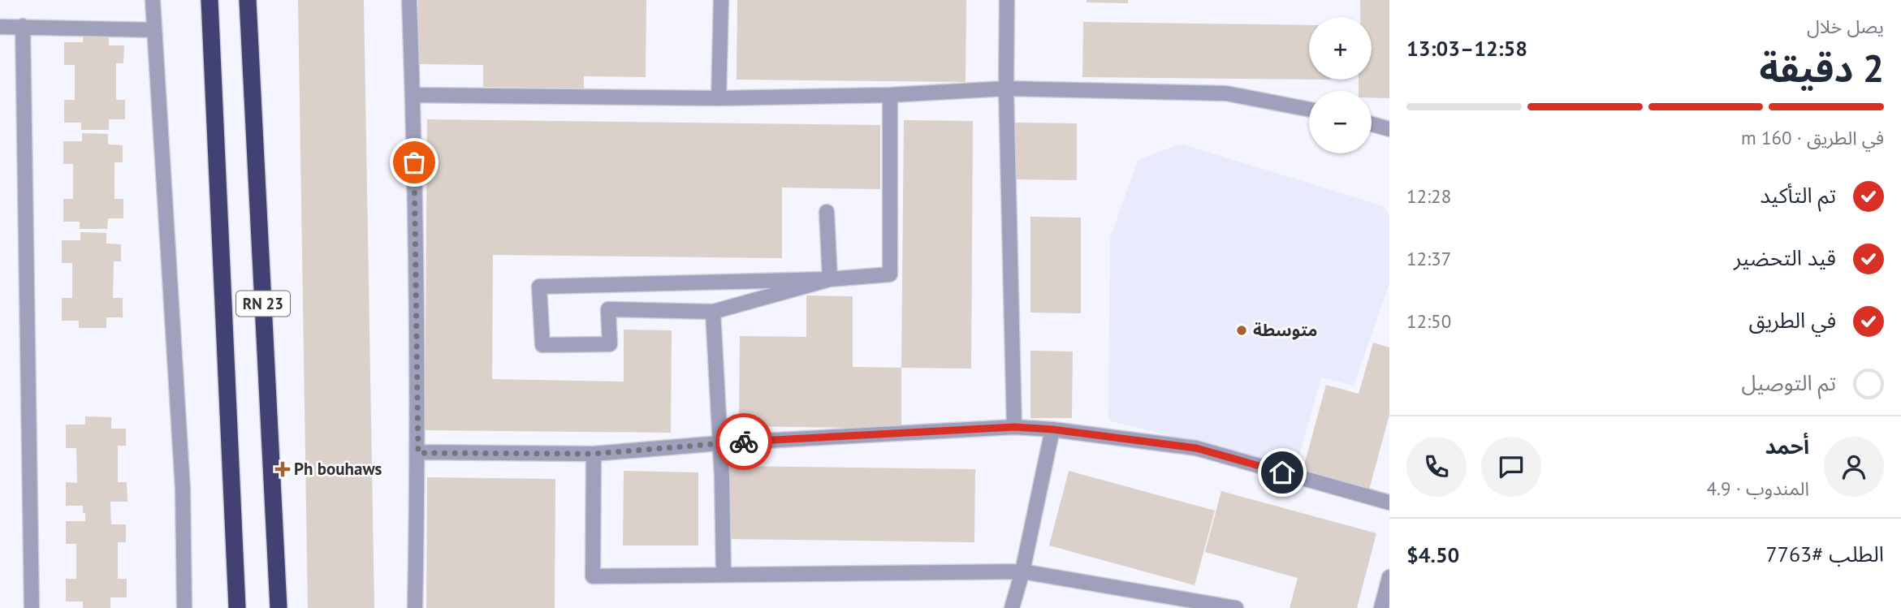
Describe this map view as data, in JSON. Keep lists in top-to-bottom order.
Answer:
{
  "streets": {
    "highway": ["RN 23"]
  },
  "places": {
    "other": ["متوسطة"],
    "health": ["Ph bouhaws"]
  },
  "page": {
    "heading": ["2 دقيقة", "يصل خلال", "12:58–13:03"],
    "panel": [
      "أحمد",
      "المندوب · 4.9",
      "الطلب #7763",
      "$4.50"
    ],
    "map_buttons": ["+", "−"],
    "bar": "في الطريق · 160 m",
    "list": [
      ["تم التأكيد", "12:28"],
      ["قيد التحضير", "12:37"],
      ["في الطريق", "12:50"],
      "تم التوصيل"
    ]
  }
}
